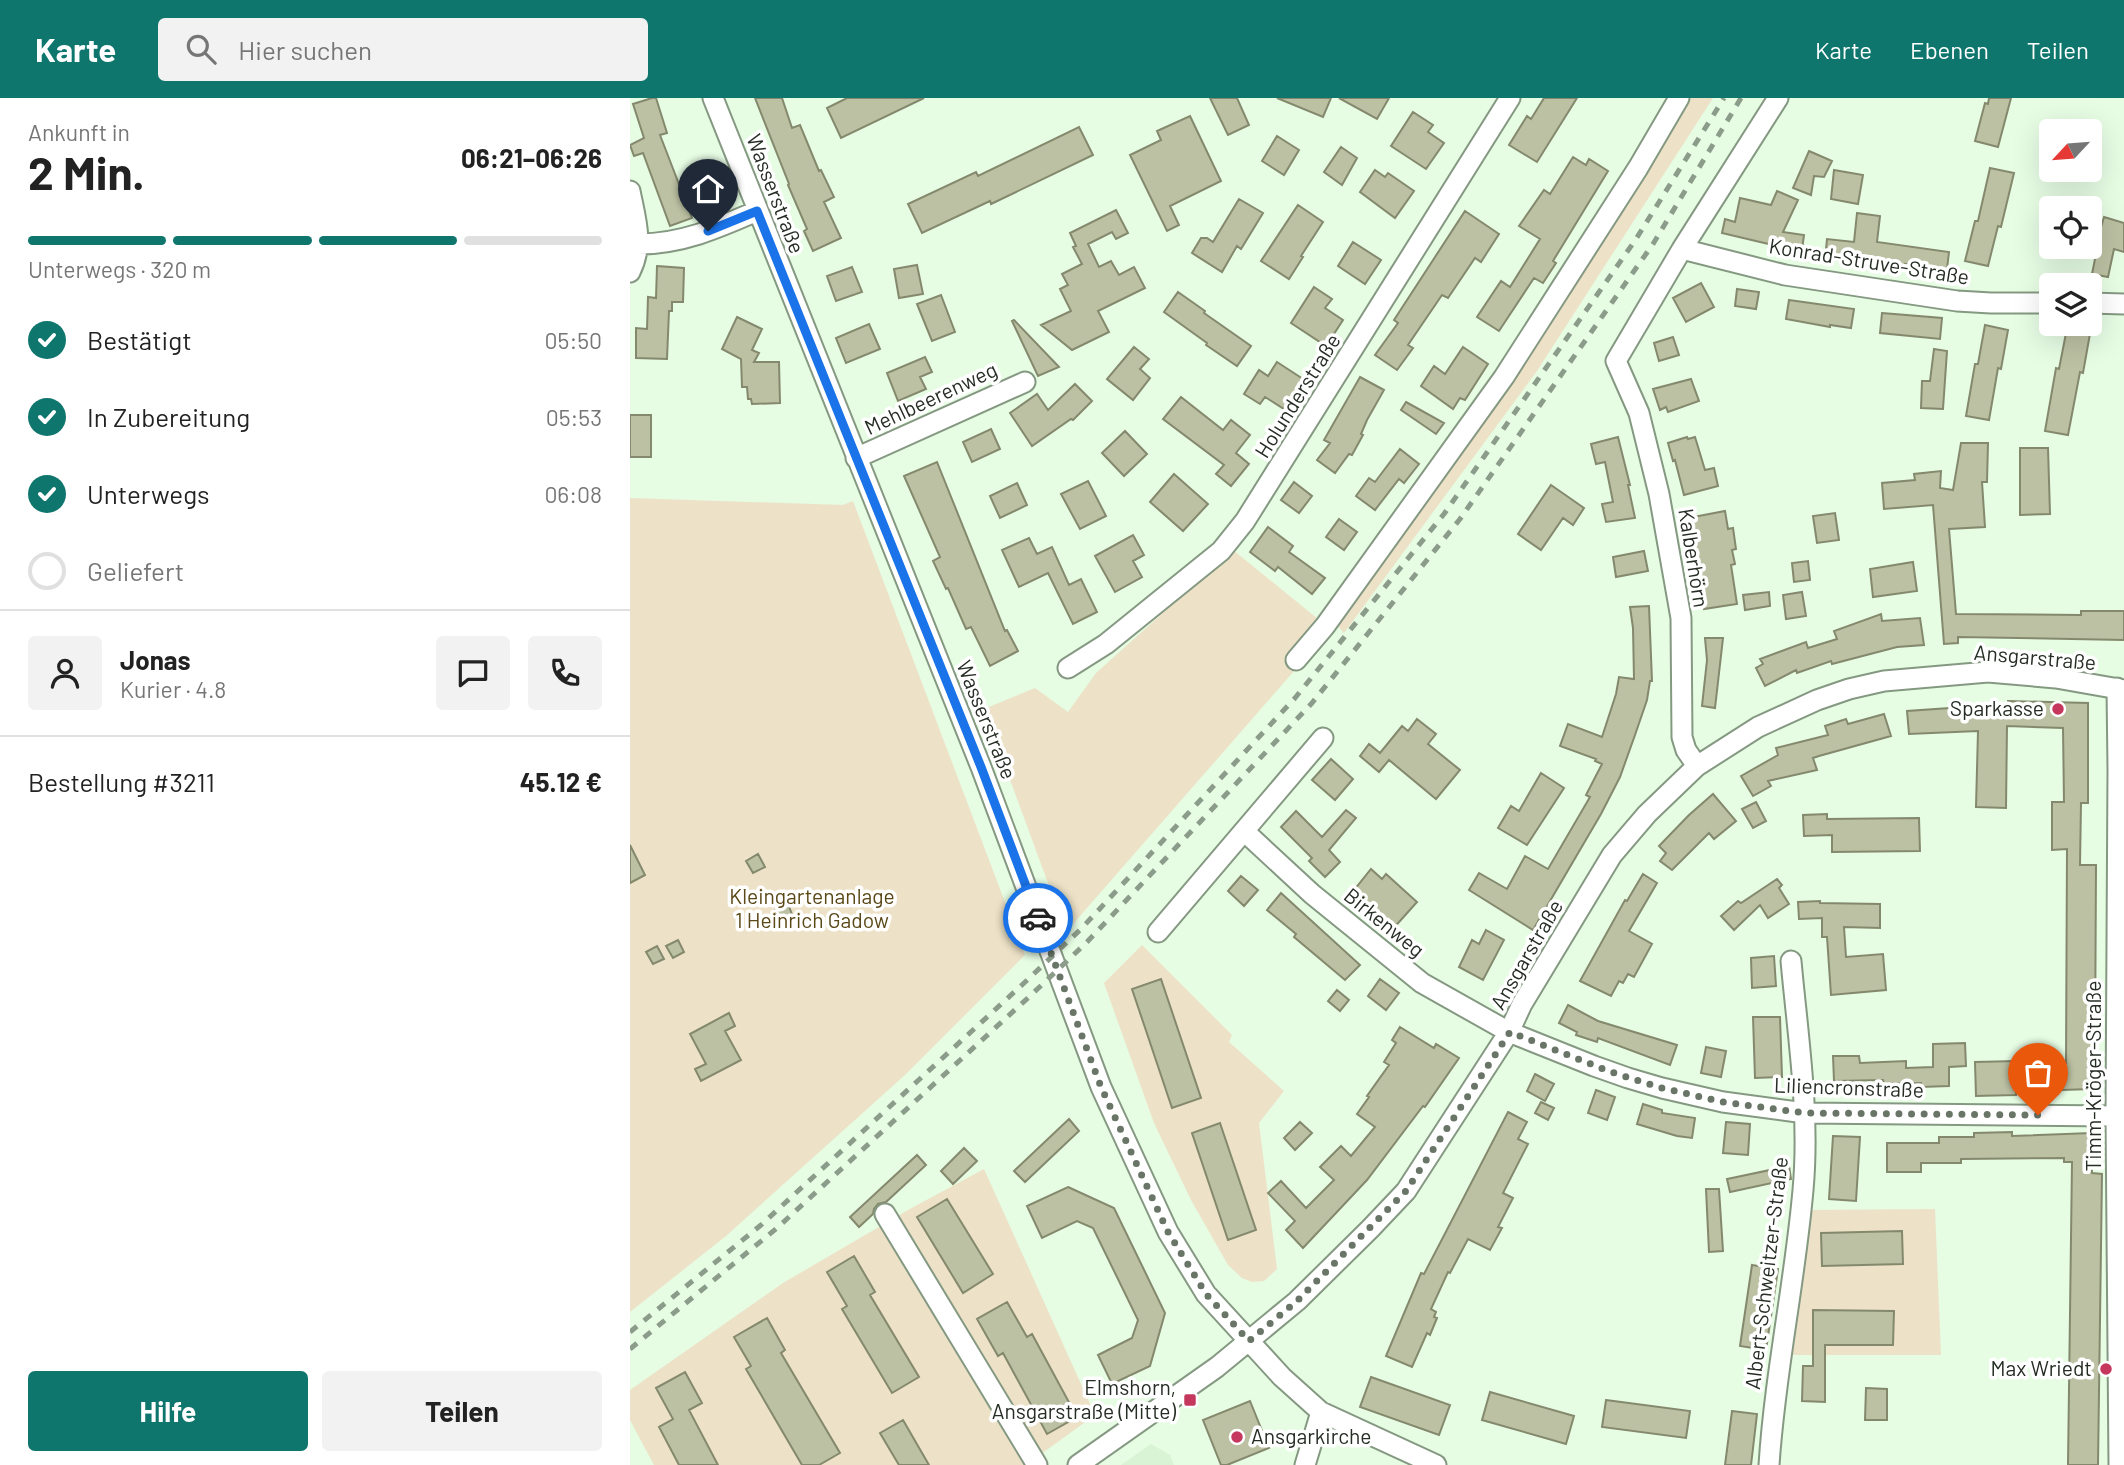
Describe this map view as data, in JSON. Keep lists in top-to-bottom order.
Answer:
{
  "streets": {
    "street": [
      "Wasserstraße",
      "Konrad-Struve-Straße",
      "Holunderstraße",
      "Mehlbeerenweg",
      "Kalberhörn",
      "Ansgarstraße",
      "Birkenweg",
      "Timm-Kröger-Straße",
      "Liliencronstraße",
      "Albert-Schweitzer-Straße"
    ]
  },
  "crossings": [
    ["Wasserstraße", "Mehlbeerenweg"],
    ["Wasserstraße", "Ansgarstraße"],
    ["Konrad-Struve-Straße", "Kalberhörn"],
    ["Kalberhörn", "Ansgarstraße"],
    ["Ansgarstraße", "Birkenweg"],
    ["Ansgarstraße", "Timm-Kröger-Straße"],
    ["Ansgarstraße", "Liliencronstraße"],
    ["Birkenweg", "Liliencronstraße"],
    ["Timm-Kröger-Straße", "Liliencronstraße"],
    ["Liliencronstraße", "Albert-Schweitzer-Straße"]
  ],
  "parks": ["Kleingartenanlage 1 Heinrich Gadow"],
  "places": {
    "other": ["Sparkasse", "Max Wriedt", "Ansgarkirche"],
    "transit": ["Elmshorn, Ansgarstraße (Mitte)"]
  },
  "north": "bottom left",
  "page": {
    "header": "Karte",
    "search": "Hier suchen",
    "nav": ["Karte", "Ebenen", "Teilen"],
    "heading": ["2 Min.", "Ankunft in", "06:21–06:26"],
    "panel": [
      "Jonas",
      "Kurier · 4.8",
      "Bestellung #3211",
      "45.12 €"
    ],
    "bar": "Unterwegs · 320 m",
    "list": [
      ["Bestätigt", "05:50"],
      ["In Zubereitung", "05:53"],
      ["Unterwegs", "06:08"],
      "Geliefert"
    ],
    "buttons": ["Hilfe", "Teilen"]
  }
}
